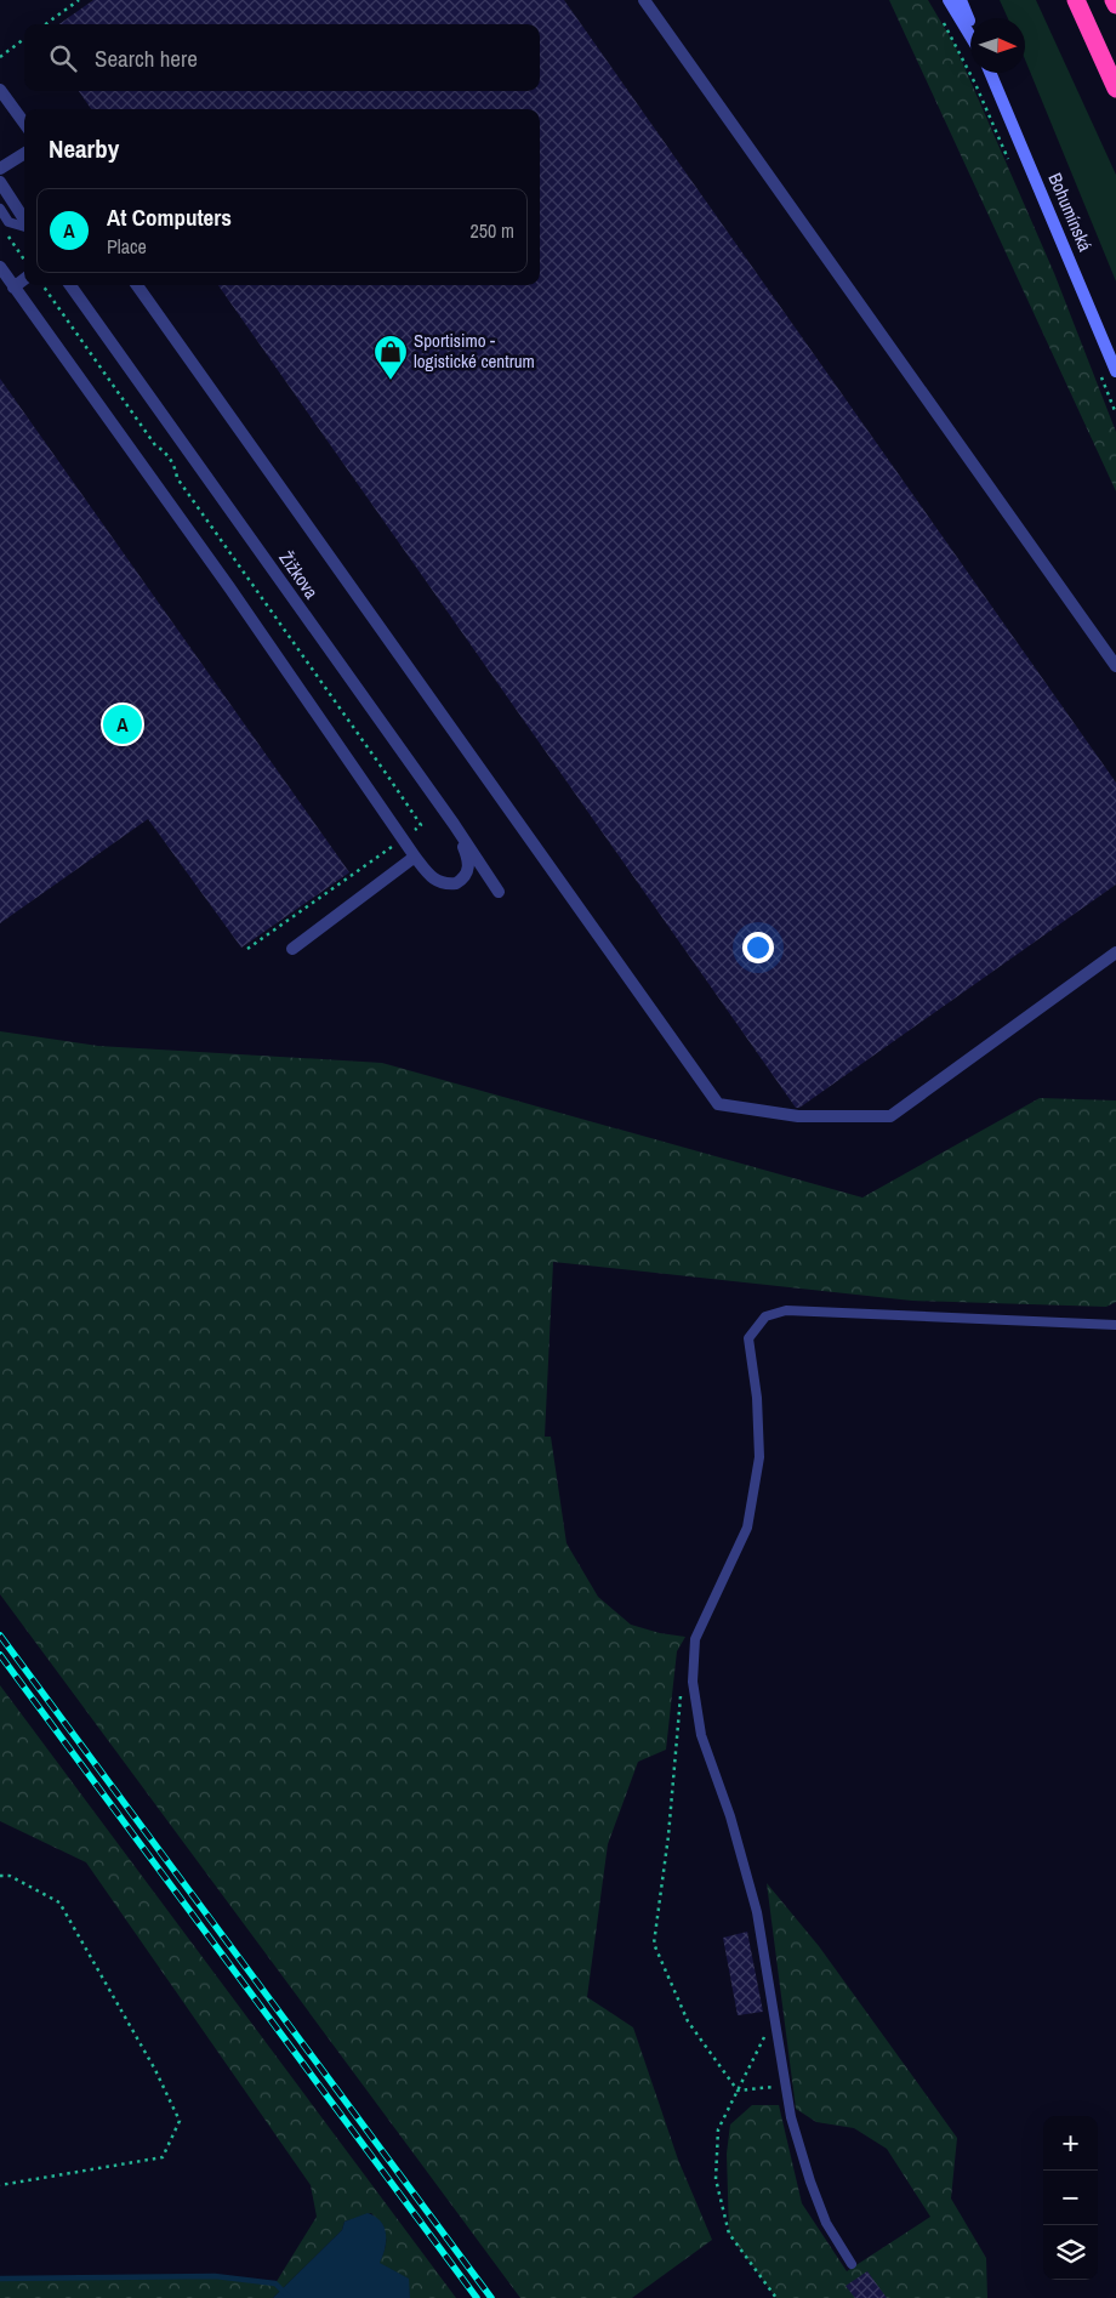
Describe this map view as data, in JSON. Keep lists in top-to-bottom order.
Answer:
{
  "streets": {
    "main road": ["Bohumínská"],
    "street": ["Žižkova"]
  },
  "places": {
    "shop": ["Sportisimo - logistické centrum"]
  },
  "north": "right",
  "page": {
    "search": "Search here",
    "heading": "Nearby",
    "list": [
      {
        "mark": "A",
        "name": "At Computers",
        "note": "Place",
        "value": "250 m"
      }
    ],
    "pins": "A",
    "map_buttons": ["+", "−"]
  }
}
